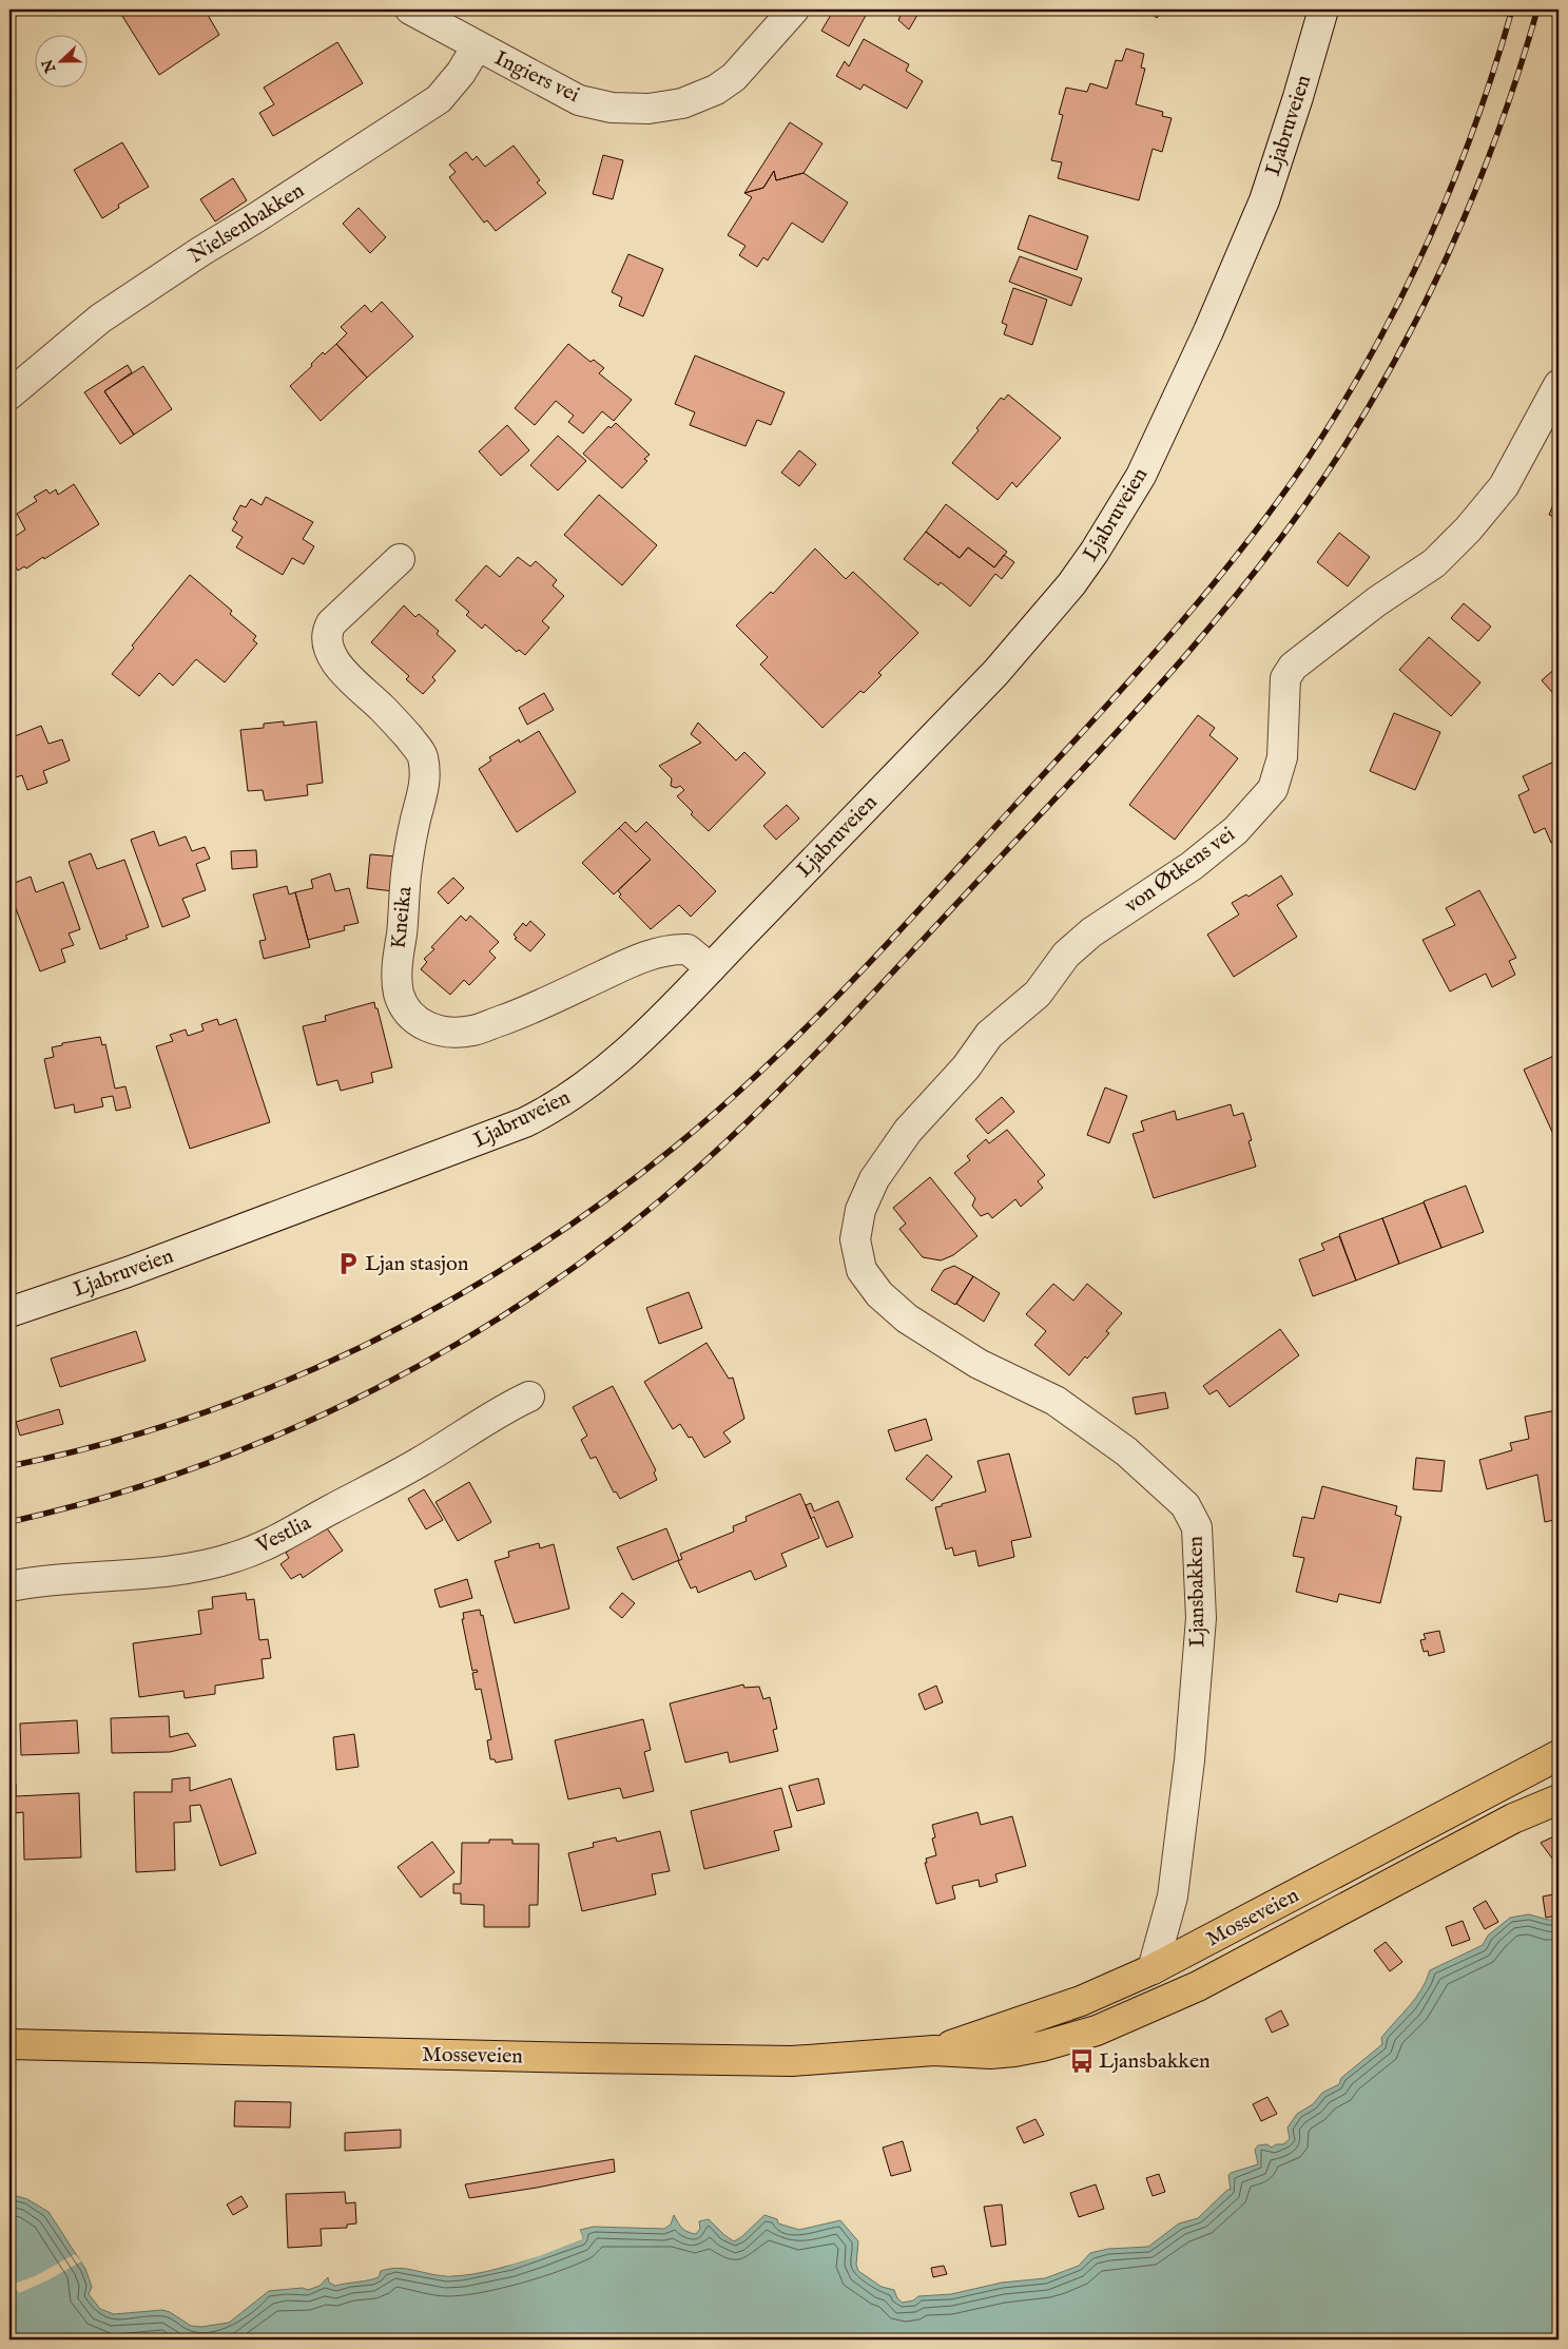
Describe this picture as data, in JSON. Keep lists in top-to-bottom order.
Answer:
{
  "streets": {
    "highway": ["Mosseveien"],
    "street": [
      "Ingiers vei",
      "Ljabruveien",
      "Nielsenbakken",
      "von Øtkens vei",
      "Kneika",
      "Vestlia",
      "Ljansbakken"
    ]
  },
  "crossings": [
    ["Ingiers vei", "Nielsenbakken"],
    ["Ljabruveien", "Kneika"],
    ["von Øtkens vei", "Ljansbakken"],
    ["Ljansbakken", "Mosseveien"]
  ],
  "places": {
    "parking": ["Ljan stasjon"],
    "bus stop": ["Ljansbakken"]
  },
  "north": "left"
}
